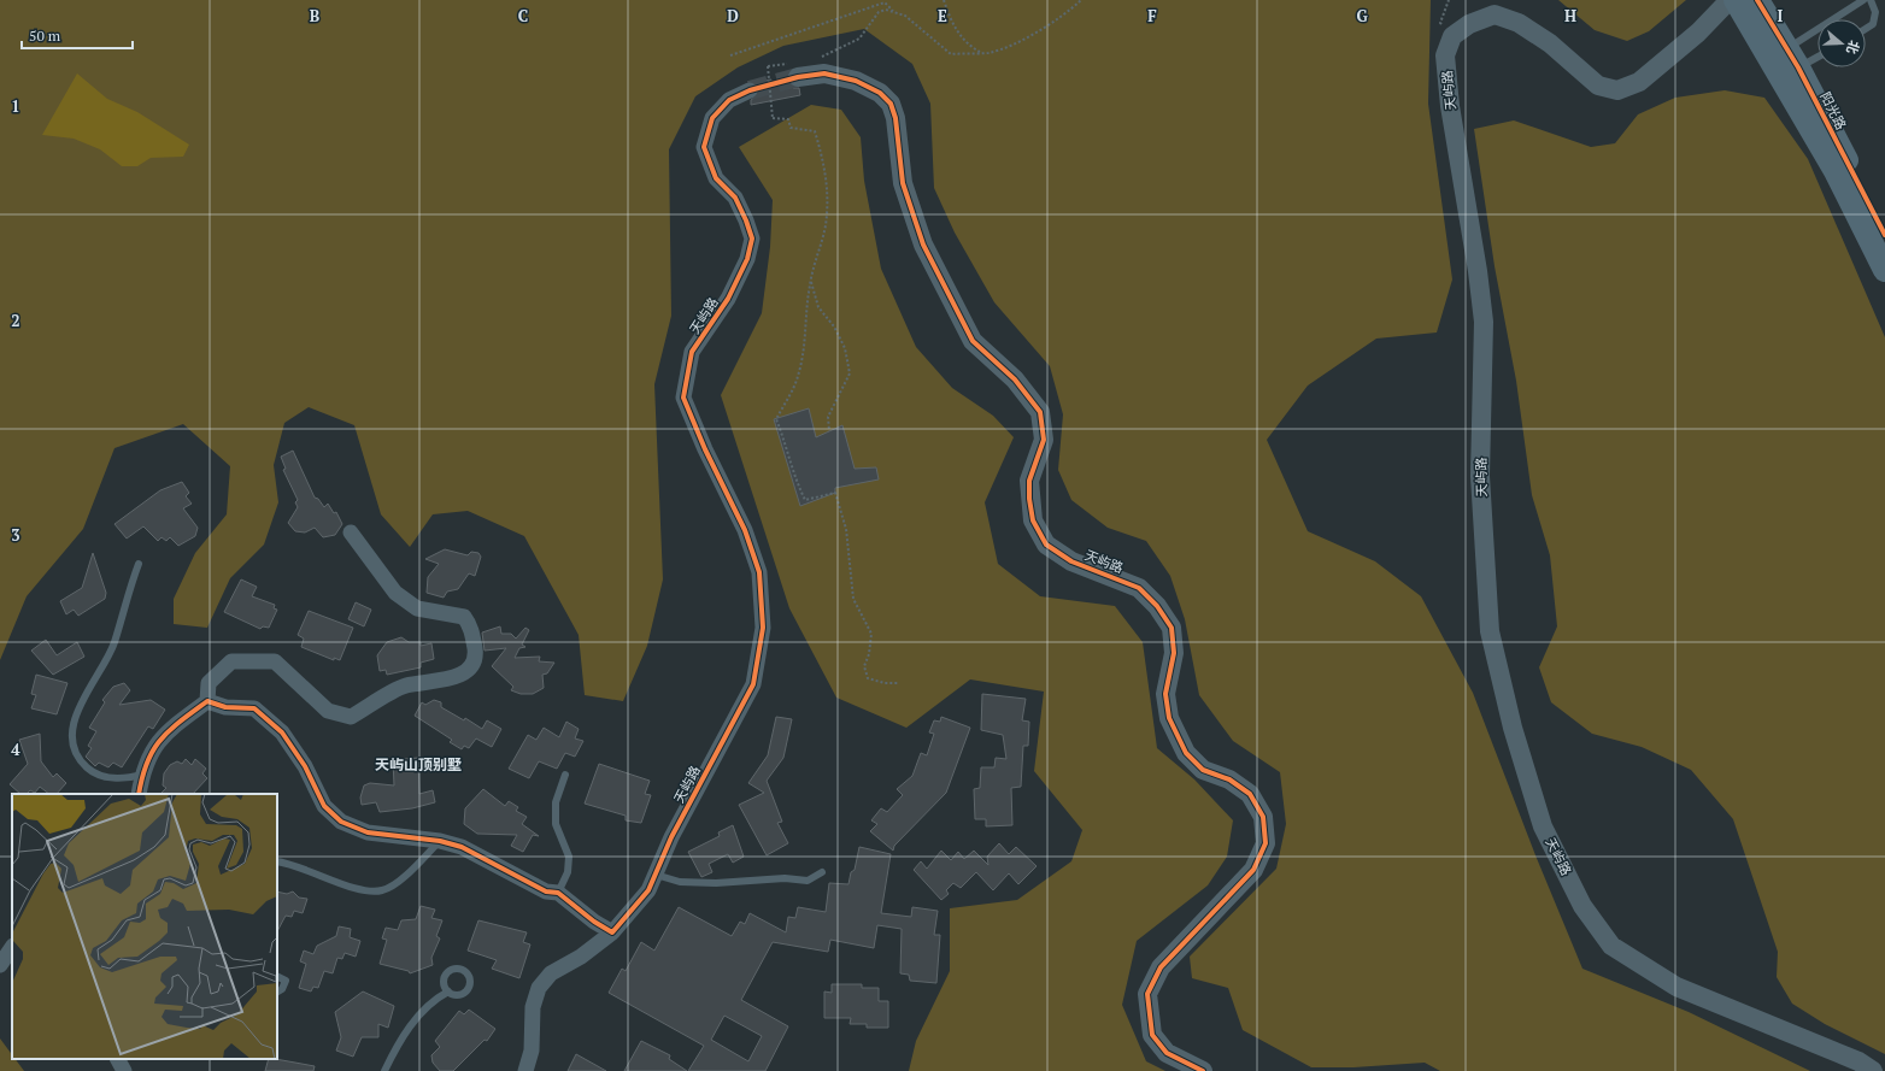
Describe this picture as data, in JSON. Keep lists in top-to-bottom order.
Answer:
{
  "streets": {
    "main road": ["阳光路"],
    "street": ["天屿路"]
  },
  "districts": ["天屿山顶别墅"],
  "scale_bar": "50 m",
  "north": "right",
  "grid": {
    "columns": [
      "B",
      "C",
      "D",
      "E",
      "F",
      "G",
      "H",
      "I"
    ],
    "rows": [
      "1",
      "2",
      "3",
      "4"
    ]
  }
}
